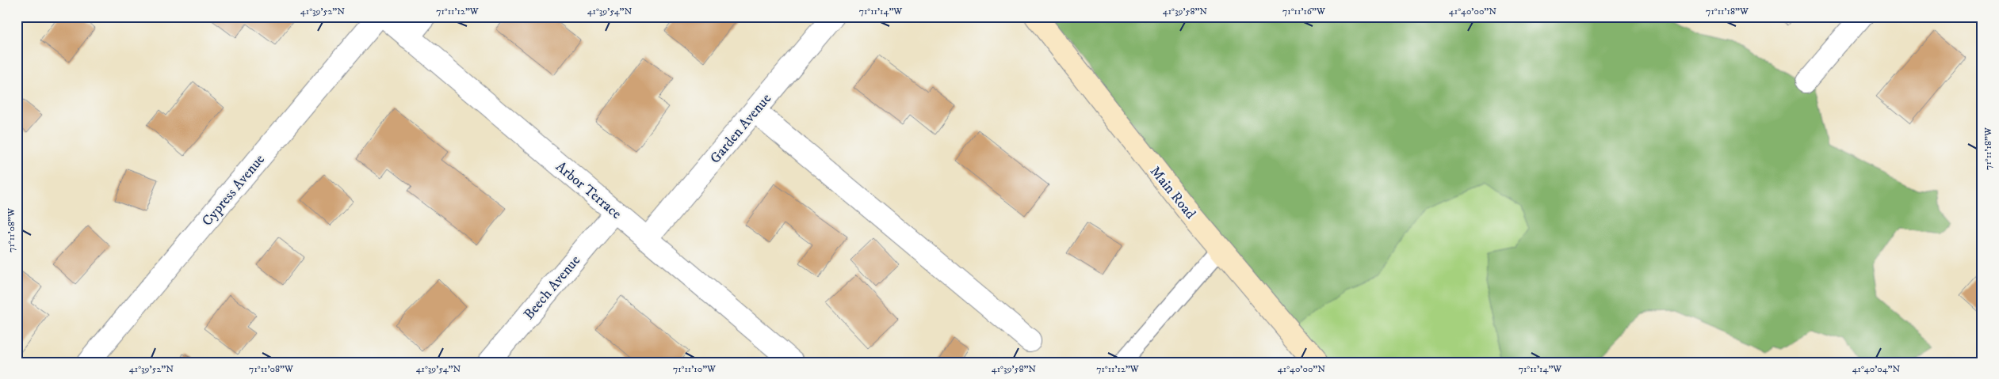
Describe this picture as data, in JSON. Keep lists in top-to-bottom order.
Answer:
{
  "streets": {
    "main road": ["Main Road"],
    "street": [
      "Garden Avenue",
      "Cypress Avenue",
      "Arbor Terrace",
      "Beech Avenue"
    ]
  },
  "crossings": [
    ["Garden Avenue", "Arbor Terrace"],
    ["Arbor Terrace", "Beech Avenue"]
  ],
  "coordinates": [
    "41°39'52\"N",
    "71°11'12\"W",
    "41°39'54\"N",
    "71°11'14\"W",
    "41°39'58\"N",
    "71°11'16\"W",
    "41°40'00\"N",
    "71°11'18\"W",
    "71°11'08\"W",
    "71°11'10\"W",
    "41°40'04\"N"
  ]
}
